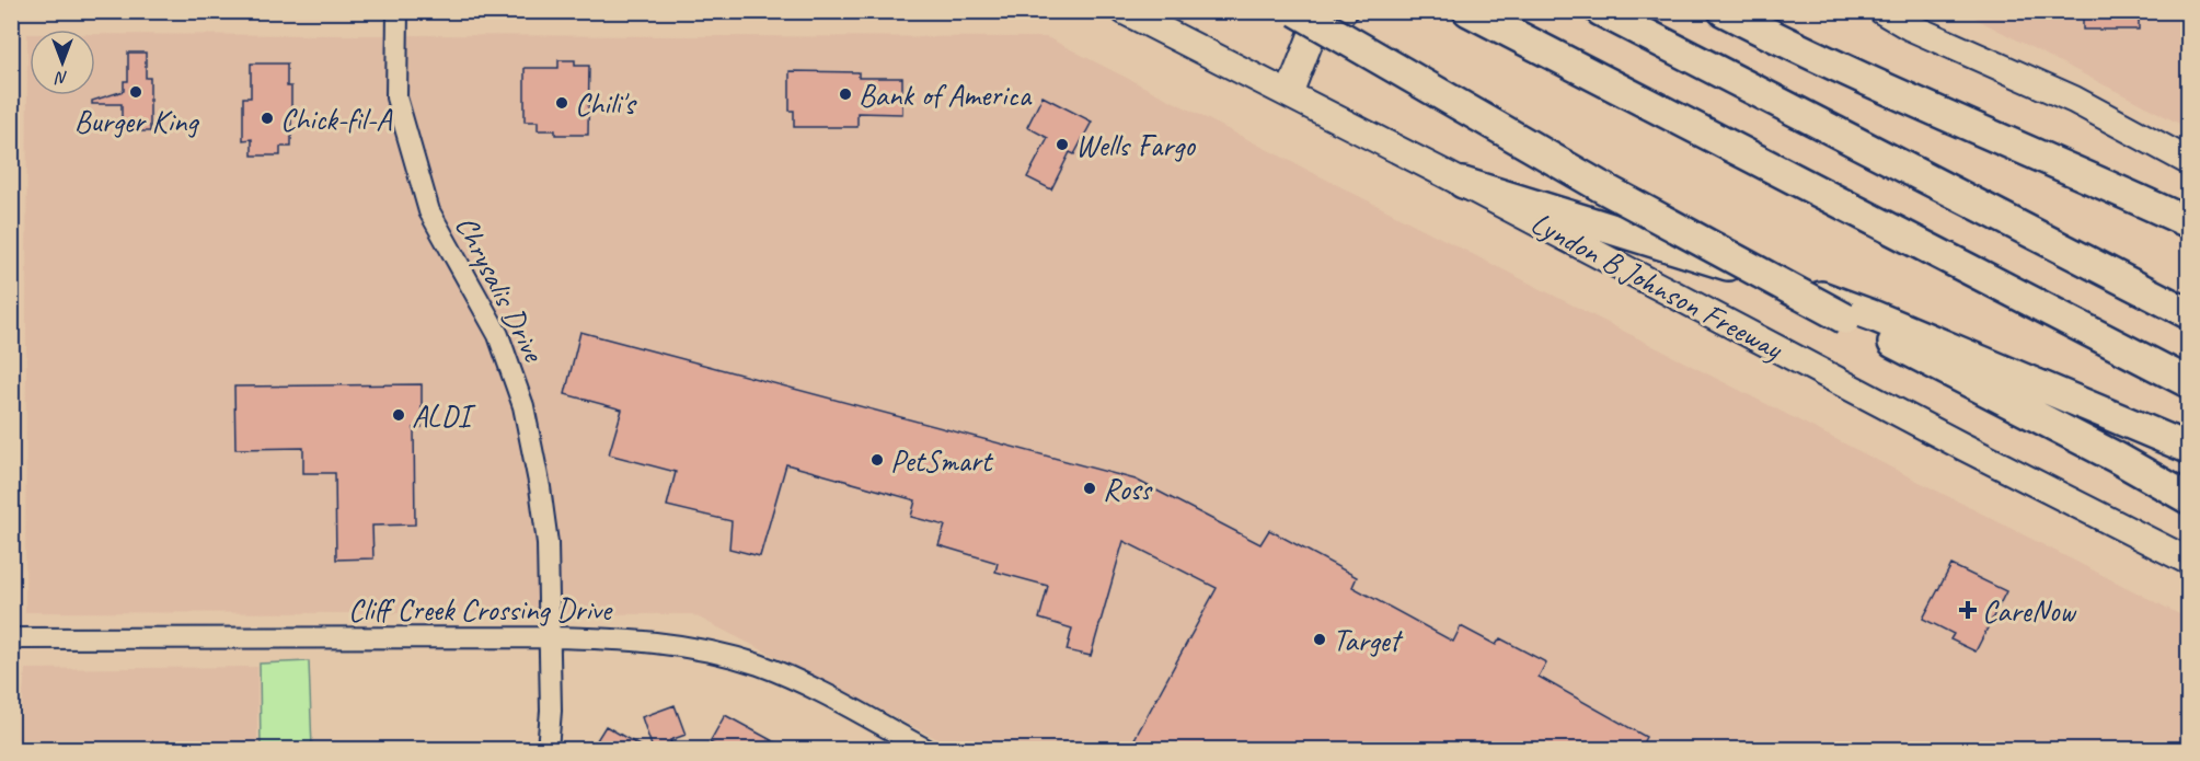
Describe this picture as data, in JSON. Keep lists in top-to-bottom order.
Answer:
{
  "streets": {
    "main road": ["Lyndon B Johnson Freeway"],
    "street": ["Chrysalis Drive", "Cliff Creek Crossing Drive"]
  },
  "crossings": [
    ["Chrysalis Drive", "Cliff Creek Crossing Drive"]
  ],
  "places": {
    "other": [
      "Burger King",
      "Bank of America",
      "Chili's",
      "Chick-fil-A",
      "Wells Fargo",
      "ALDI",
      "PetSmart",
      "Ross",
      "Target"
    ],
    "health": ["CareNow"]
  },
  "north": "bottom"
}
